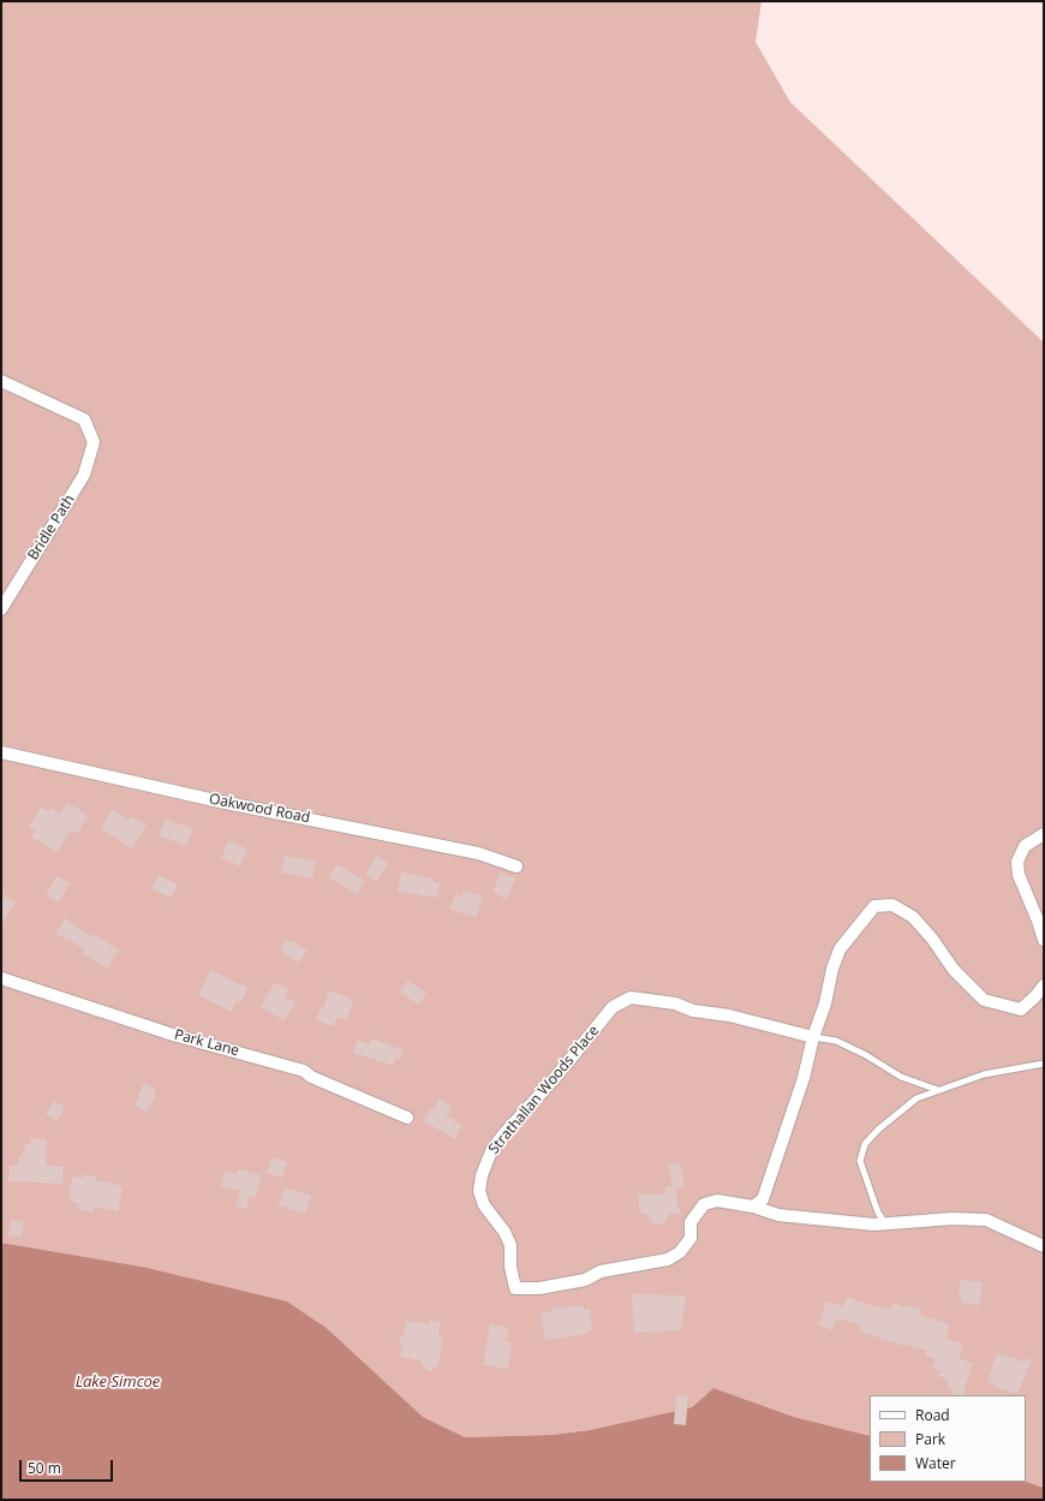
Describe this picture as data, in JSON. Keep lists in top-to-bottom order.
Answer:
{
  "streets": {
    "street": [
      "Bridle Path",
      "Oakwood Road",
      "Park Lane",
      "Strathallan Woods Place"
    ]
  },
  "water": ["Lake Simcoe"],
  "legend": ["Road", "Park", "Water"],
  "scale_bar": "50 m"
}
